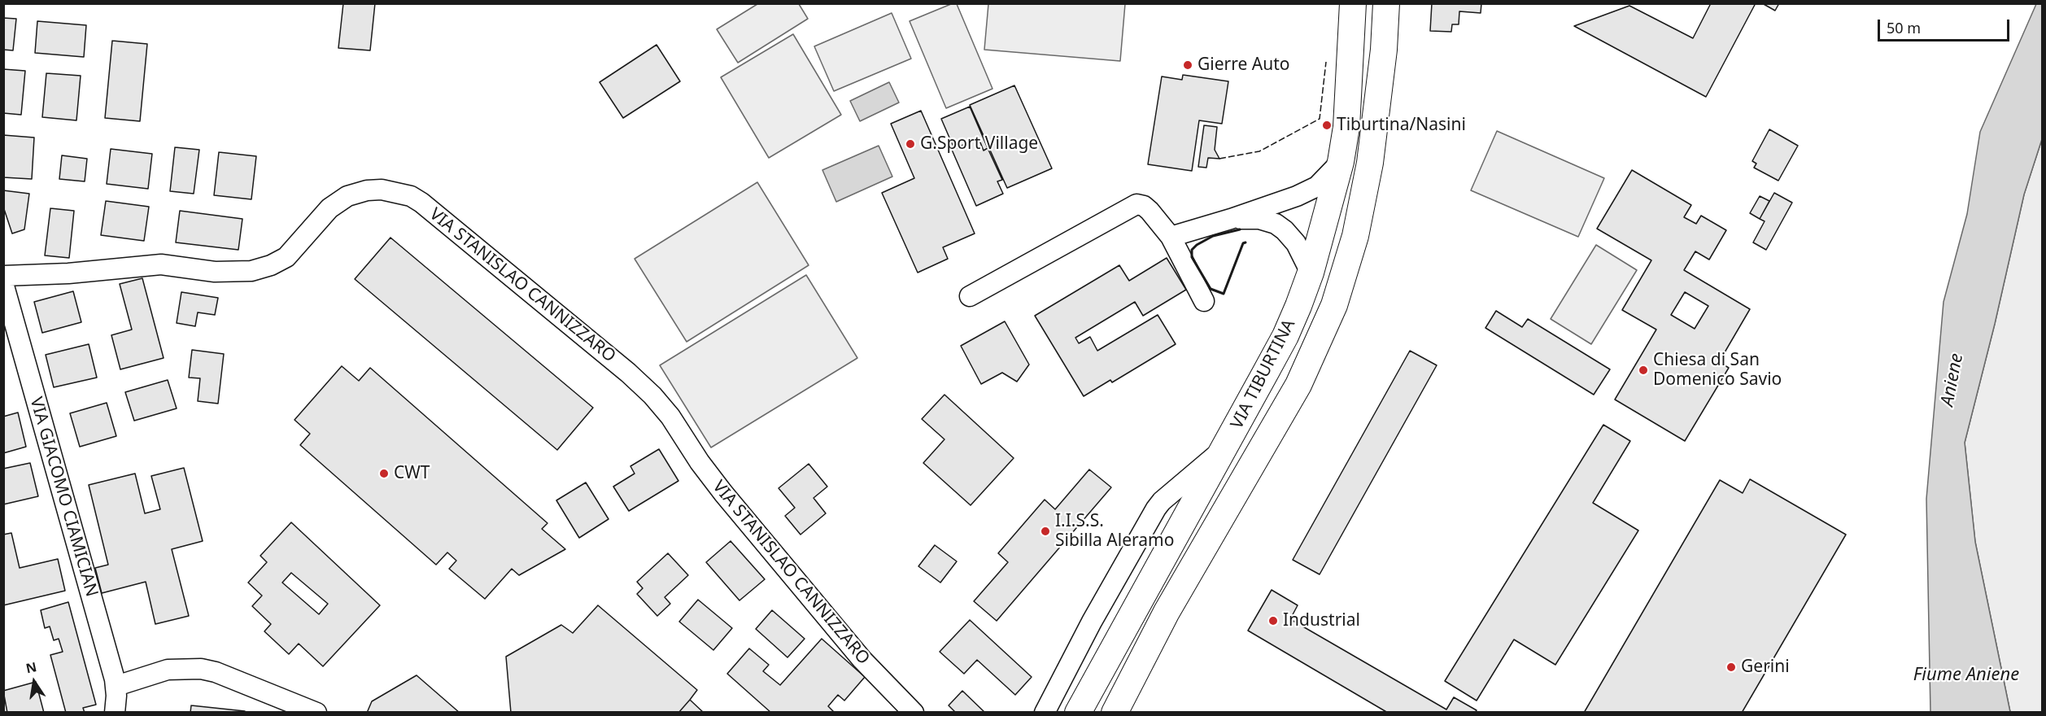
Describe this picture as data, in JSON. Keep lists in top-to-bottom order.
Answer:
{
  "streets": {
    "main road": ["VIA TIBURTINA"],
    "street": ["VIA STANISLAO CANNIZZARO", "VIA GIACOMO CIAMICIAN"]
  },
  "water": ["Aniene", "Fiume Aniene"],
  "places": [
    "Gierre Auto",
    "Tiburtina/Nasini",
    "G.Sport Village",
    "Chiesa di San Domenico Savio",
    "CWT",
    "I.I.S.S. Sibilla Aleramo",
    "Industrial",
    "Gerini"
  ],
  "scale_bar": "50 m",
  "north": "top"
}
